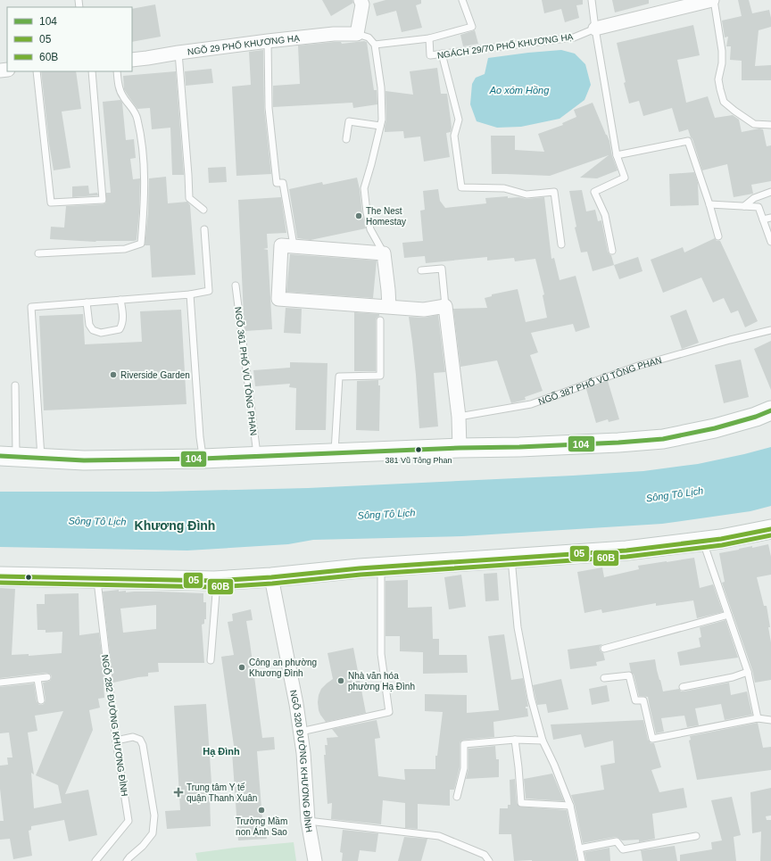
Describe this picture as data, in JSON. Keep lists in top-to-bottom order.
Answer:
{
  "streets": {
    "street": ["NGÕ 29 PHỐ KHƯƠNG HẠ", "NGÕ 320 ĐƯỜNG KHƯƠNG ĐÌNH"],
    "lane": [
      "NGÁCH 29/70 PHỐ KHƯƠNG HẠ",
      "NGÕ 361 PHỐ VŨ TÔNG PHAN",
      "NGÕ 387 PHỐ VŨ TÔNG PHAN",
      "NGÕ 282 ĐƯỜNG KHƯƠNG ĐÌNH"
    ]
  },
  "districts": ["Khương Đình", "Hạ Đình"],
  "water": ["Ao xóm Hồng", "Sông Tô Lịch"],
  "places": {
    "other": [
      "The Nest Homestay",
      "Riverside Garden",
      "381 Vũ Tông Phan",
      "Công an phường Khương Đình",
      "Nhà văn hóa phường Hạ Đình",
      "Trường Mầm non Ánh Sao"
    ],
    "health": ["Trung tâm Y tế quận Thanh Xuân"]
  },
  "lines": ["transit line 104", "transit line 05", "transit line 60B"],
  "legend": ["104", "05", "60B"]
}
